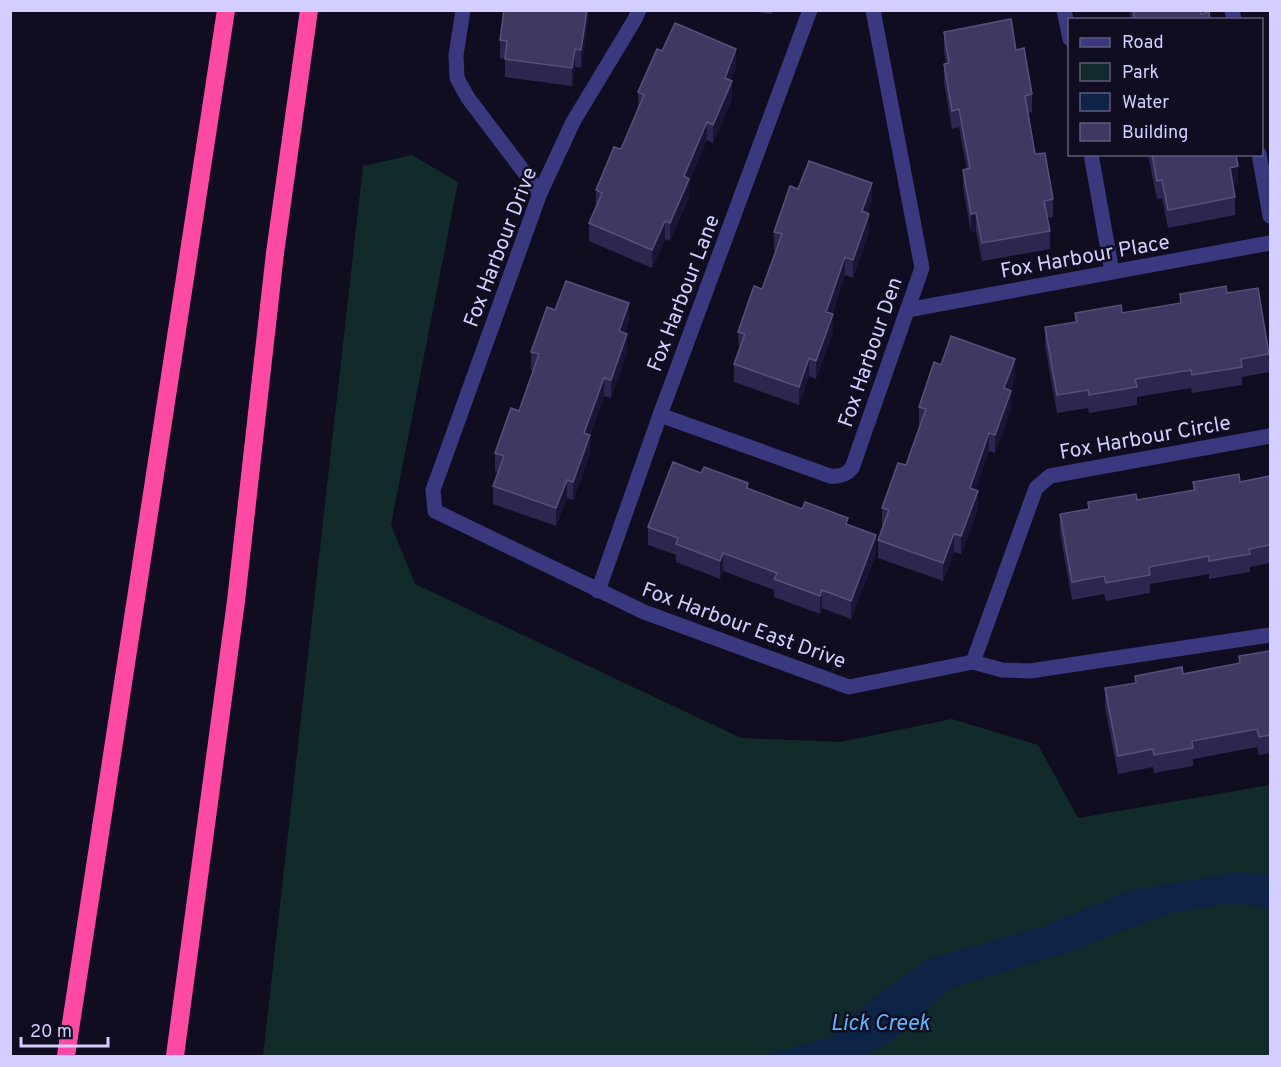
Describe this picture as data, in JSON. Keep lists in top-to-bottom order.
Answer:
{
  "streets": {
    "street": [
      "Fox Harbour Drive",
      "Fox Harbour Place",
      "Fox Harbour Lane",
      "Fox Harbour Den",
      "Fox Harbour Circle",
      "Fox Harbour East Drive"
    ]
  },
  "crossings": [
    ["Fox Harbour Drive", "Fox Harbour East Drive"],
    ["Fox Harbour Place", "Fox Harbour Den"],
    ["Fox Harbour Lane", "Fox Harbour Den"],
    ["Fox Harbour Lane", "Fox Harbour East Drive"],
    ["Fox Harbour Circle", "Fox Harbour East Drive"]
  ],
  "water": ["Lick Creek"],
  "legend": [
    "Road",
    "Park",
    "Water",
    "Building"
  ],
  "scale_bar": "20 m"
}
